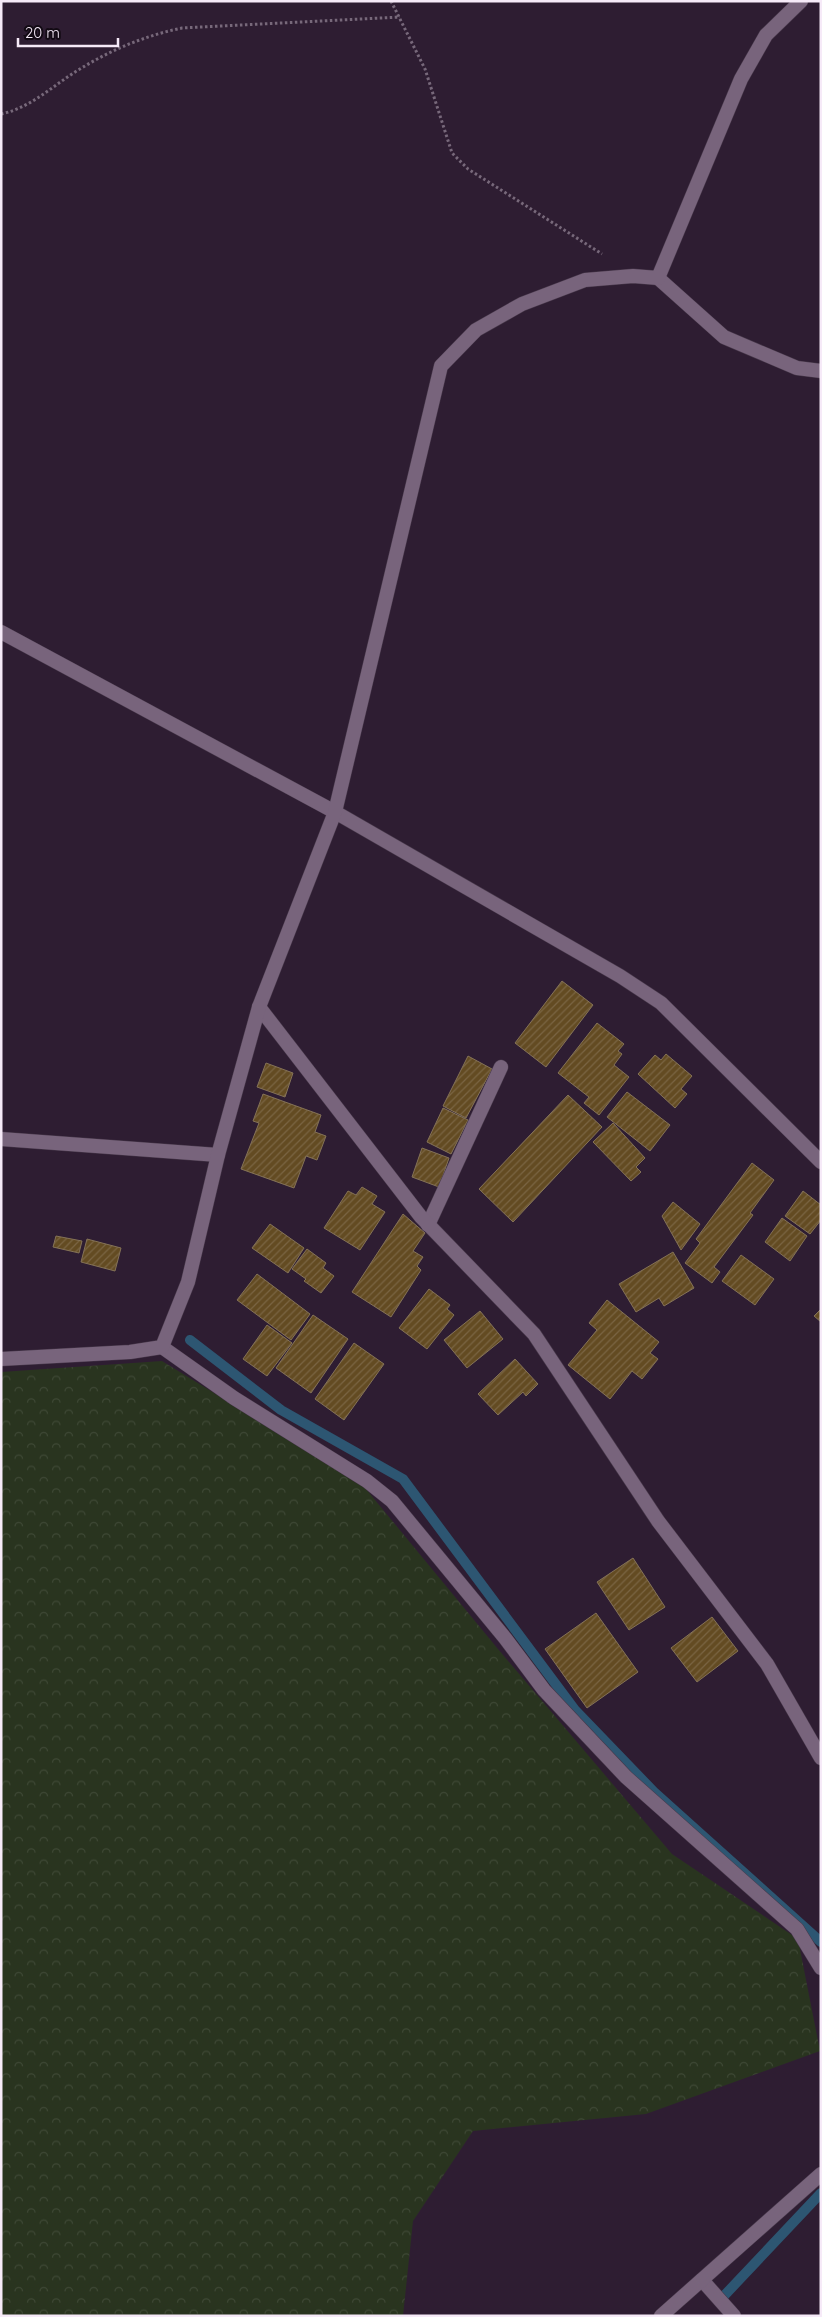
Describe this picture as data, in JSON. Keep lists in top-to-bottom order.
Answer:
{
  "scale_bar": "20 m"
}
